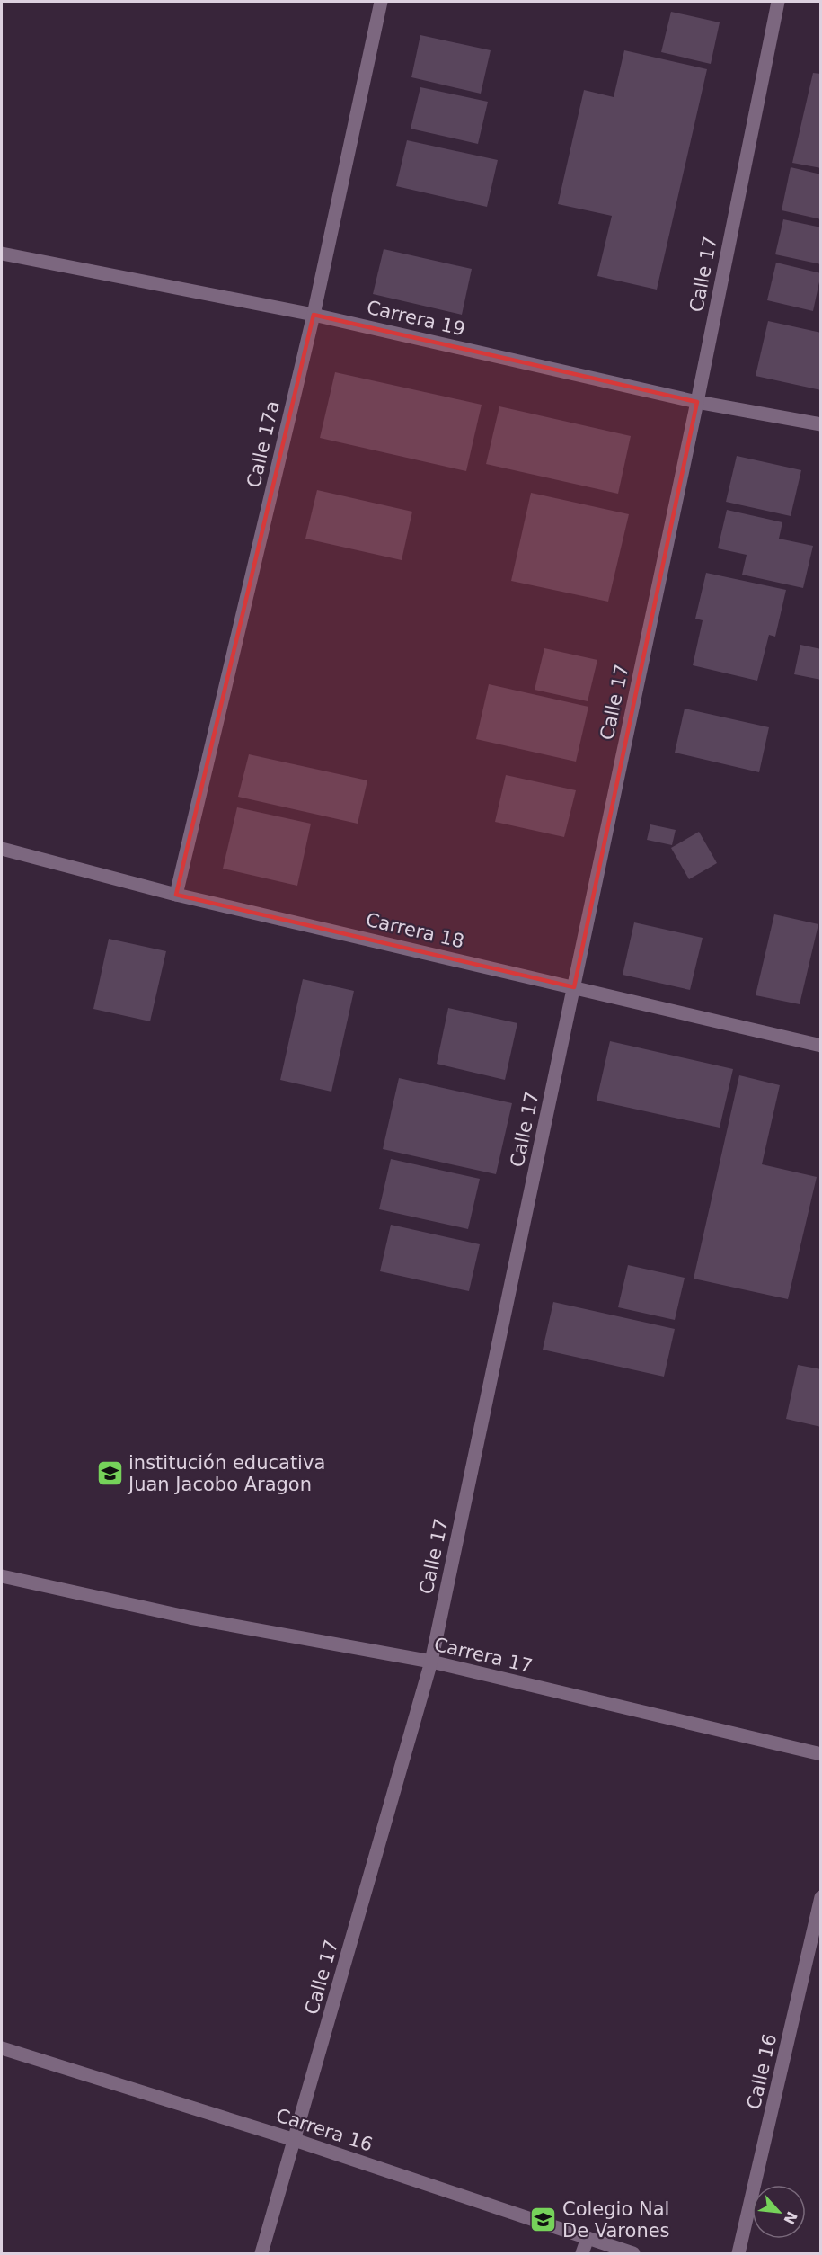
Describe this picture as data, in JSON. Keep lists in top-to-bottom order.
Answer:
{
  "streets": {
    "street": [
      "Calle 17",
      "Carrera 19",
      "Calle 17a",
      "Carrera 18",
      "Carrera 17",
      "Calle 16",
      "Carrera 16"
    ]
  },
  "crossings": [
    ["Calle 17", "Carrera 19"],
    ["Calle 17", "Carrera 18"],
    ["Calle 17", "Carrera 17"],
    ["Calle 17", "Carrera 16"],
    ["Carrera 19", "Calle 17a"],
    ["Calle 17a", "Carrera 18"]
  ],
  "places": {
    "school or university": ["institución educativa Juan Jacobo Aragon", "Colegio Nal De Varones"]
  },
  "north": "bottom right"
}
